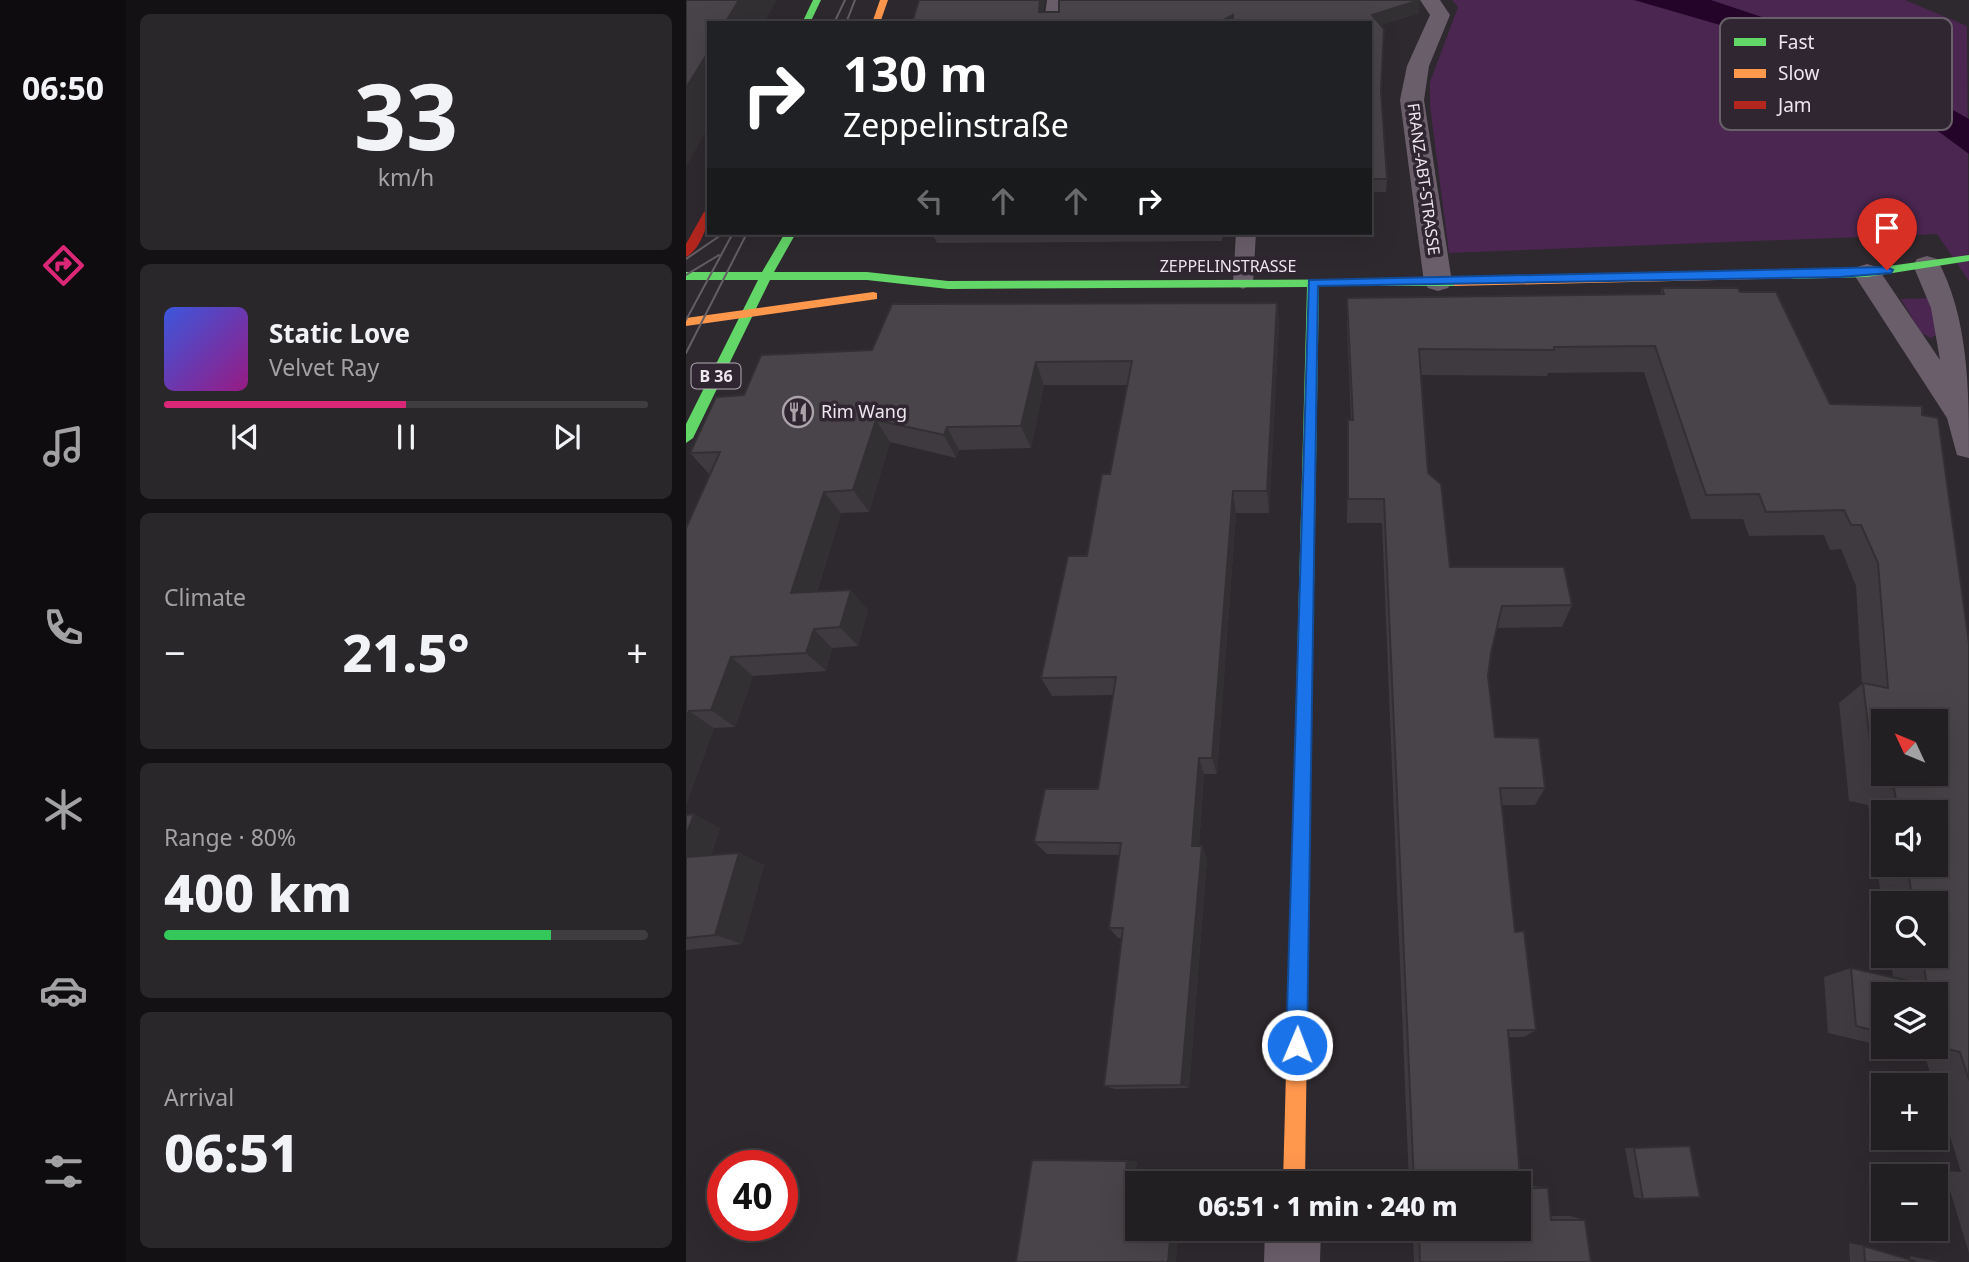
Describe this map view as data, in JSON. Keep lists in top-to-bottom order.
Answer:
{
  "streets": {
    "street": ["FRANZ-ABT-STRASSE", "ZEPPELINSTRASSE", "B 36"]
  },
  "crossings": [
    ["FRANZ-ABT-STRASSE", "ZEPPELINSTRASSE"],
    ["ZEPPELINSTRASSE", "B 36"]
  ],
  "places": {
    "restaurant": ["Rim Wang"]
  },
  "legend": ["Fast", "Slow", "Jam"],
  "north": "top left",
  "page": {
    "tabs": "06:50",
    "tile": [
      ["33", "km/h"],
      "Climate",
      ["Range · 80%", "400 km"],
      ["Arrival", "06:51"]
    ],
    "turn": ["130 m", "Zeppelinstraße"],
    "song": ["Static Love", "Velvet Ray"],
    "heat": ["−", "21.5°", "+"],
    "map_buttons": ["+", "−"],
    "limit": "40",
    "trip": "06:51 · 1 min · 240 m"
  }
}
